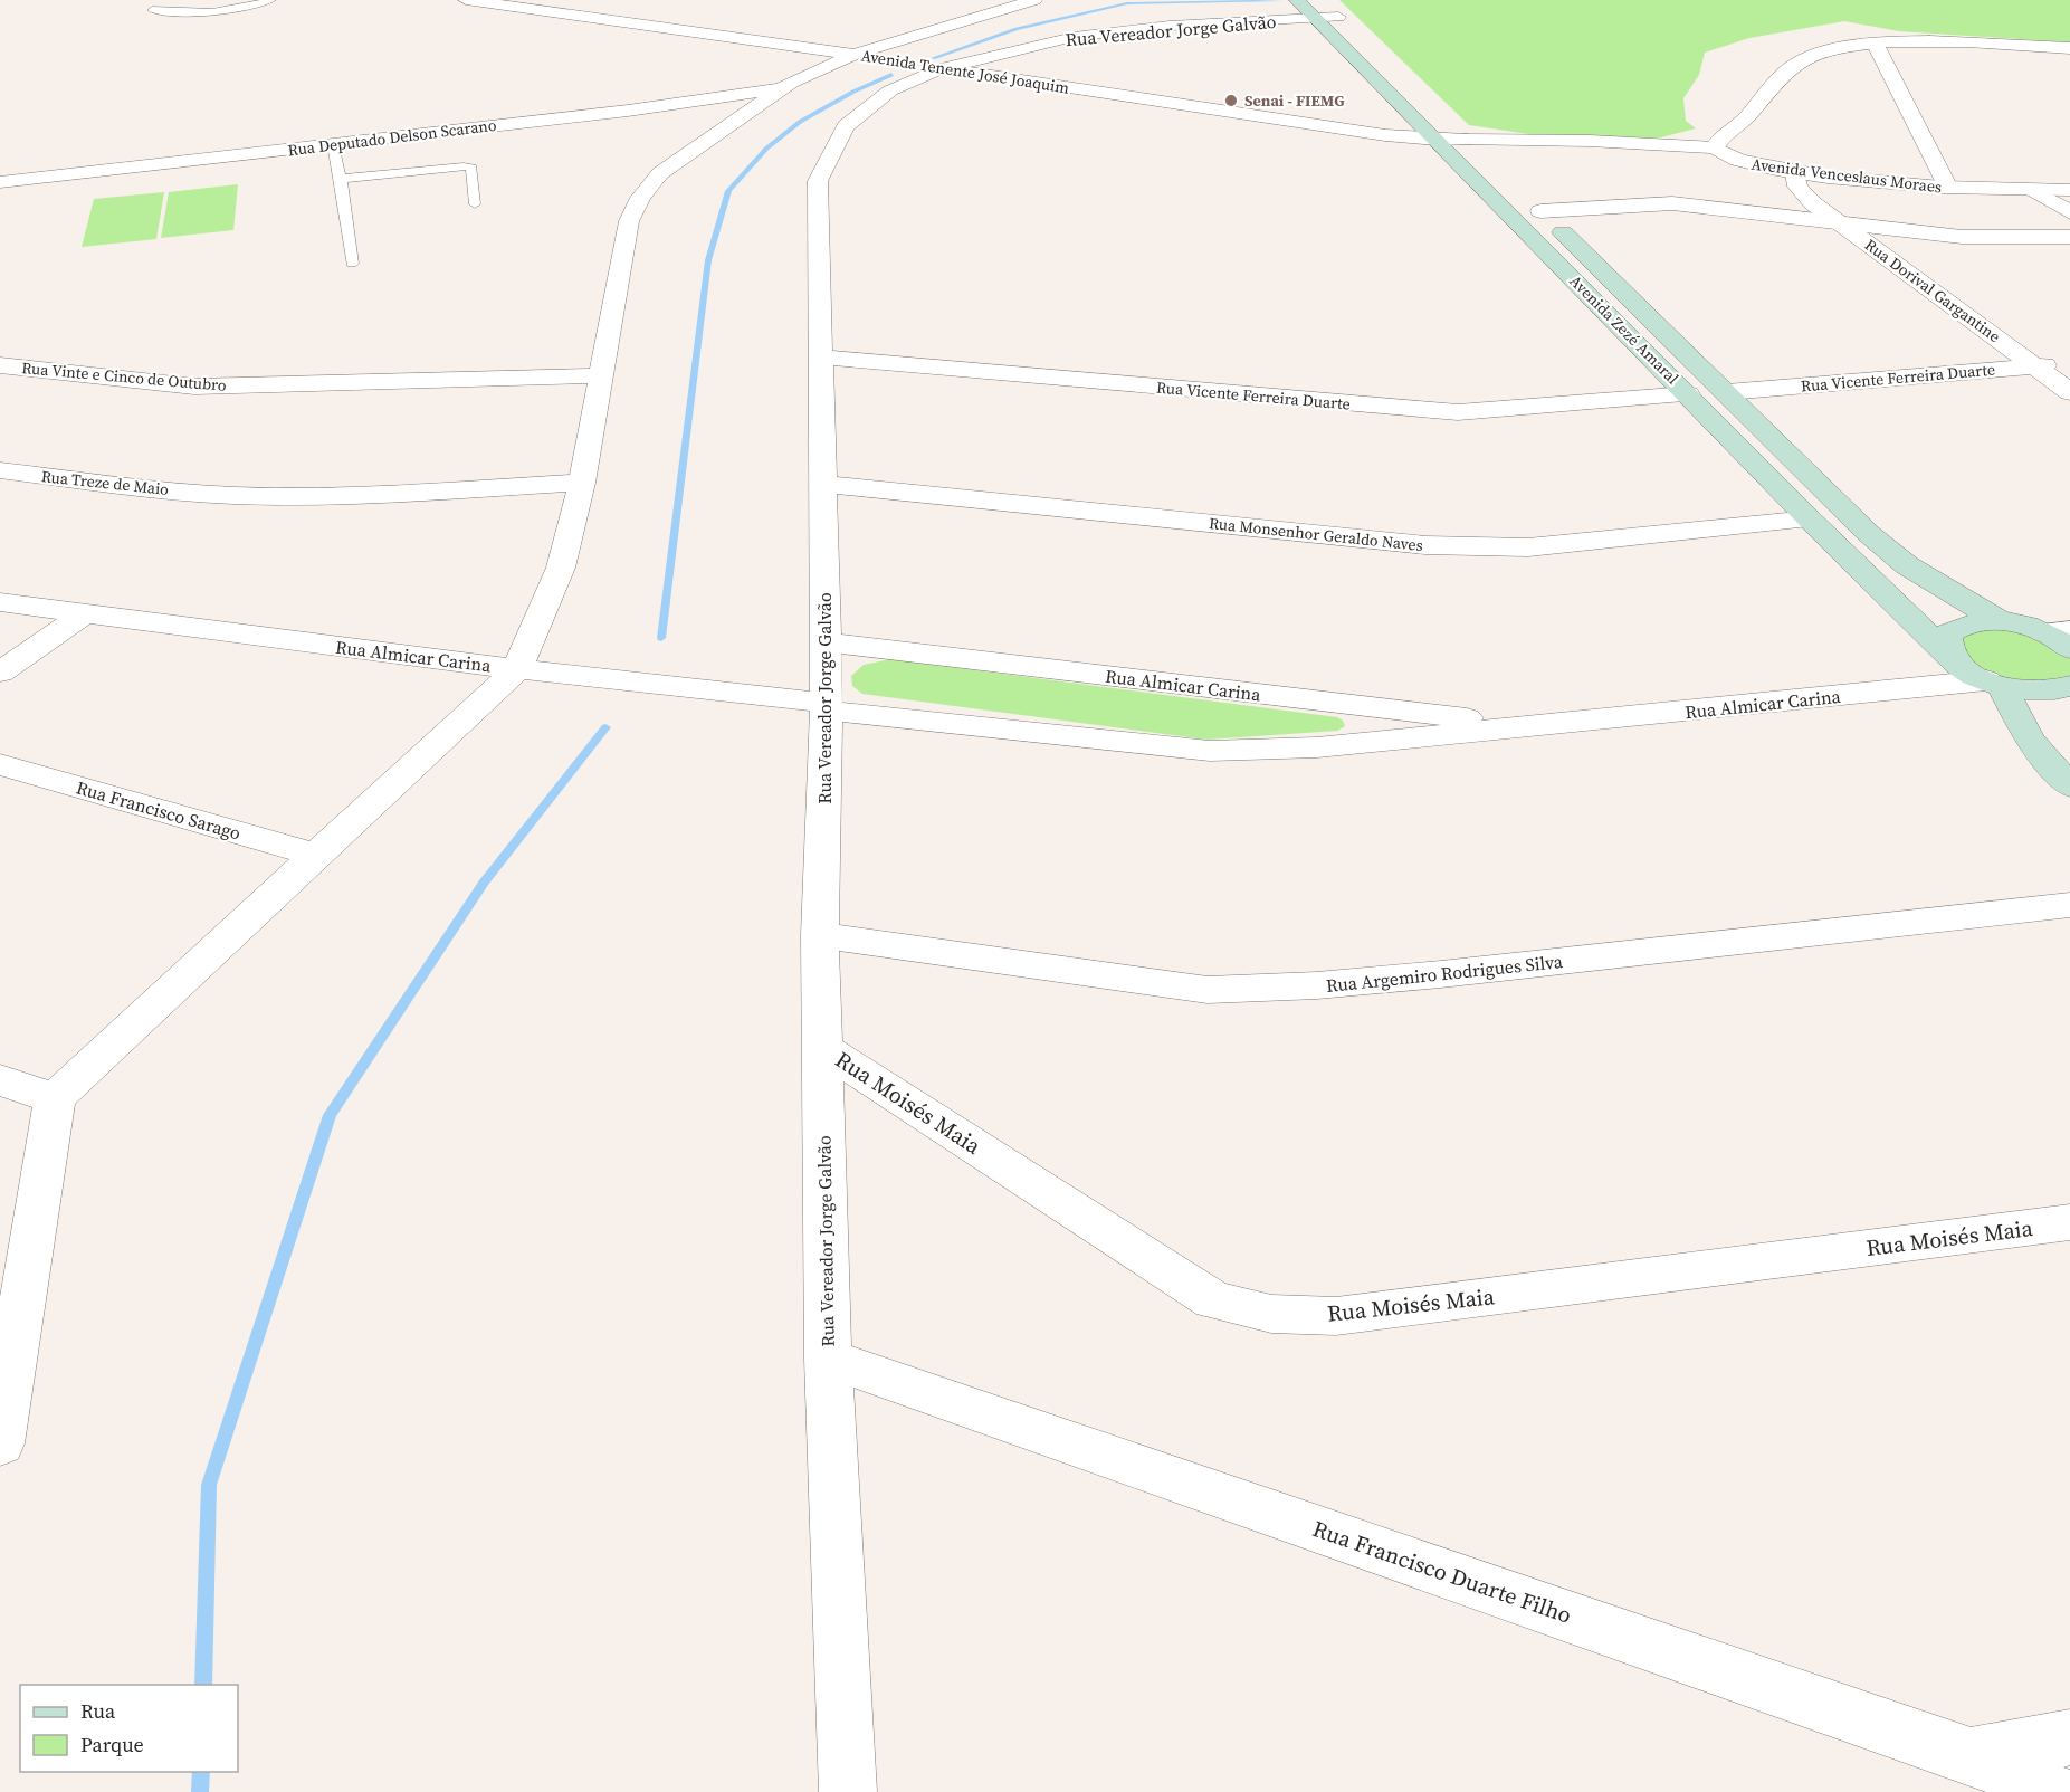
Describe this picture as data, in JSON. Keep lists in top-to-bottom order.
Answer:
{
  "streets": {
    "main road": ["Avenida Zezé Amaral"],
    "street": [
      "Rua Vereador Jorge Galvão",
      "Avenida Tenente José Joaquim",
      "Rua Deputado Delson Scarano",
      "Avenida Venceslaus Moraes",
      "Rua Dorival Gargantine",
      "Rua Vinte e Cinco de Outubro",
      "Rua Vicente Ferreira Duarte",
      "Rua Treze de Maio",
      "Rua Monsenhor Geraldo Naves",
      "Rua Almicar Carina",
      "Rua Francisco Sarago",
      "Rua Argemiro Rodrigues Silva",
      "Rua Moisés Maia",
      "Rua Francisco Duarte Filho"
    ]
  },
  "crossings": [
    ["Rua Vereador Jorge Galvão", "Avenida Tenente José Joaquim"],
    ["Rua Vereador Jorge Galvão", "Avenida Zezé Amaral"],
    ["Rua Vereador Jorge Galvão", "Rua Vicente Ferreira Duarte"],
    ["Rua Vereador Jorge Galvão", "Rua Monsenhor Geraldo Naves"],
    ["Rua Vereador Jorge Galvão", "Rua Almicar Carina"],
    ["Rua Vereador Jorge Galvão", "Rua Argemiro Rodrigues Silva"],
    ["Rua Vereador Jorge Galvão", "Rua Moisés Maia"],
    ["Rua Vereador Jorge Galvão", "Rua Francisco Duarte Filho"],
    ["Avenida Tenente José Joaquim", "Avenida Venceslaus Moraes"],
    ["Avenida Tenente José Joaquim", "Avenida Zezé Amaral"],
    ["Avenida Venceslaus Moraes", "Rua Dorival Gargantine"],
    ["Rua Dorival Gargantine", "Rua Vicente Ferreira Duarte"],
    ["Avenida Zezé Amaral", "Rua Vicente Ferreira Duarte"],
    ["Avenida Zezé Amaral", "Rua Monsenhor Geraldo Naves"],
    ["Avenida Zezé Amaral", "Rua Almicar Carina"]
  ],
  "places": ["Senai - FIEMG"],
  "legend": ["Rua", "Parque"]
}
